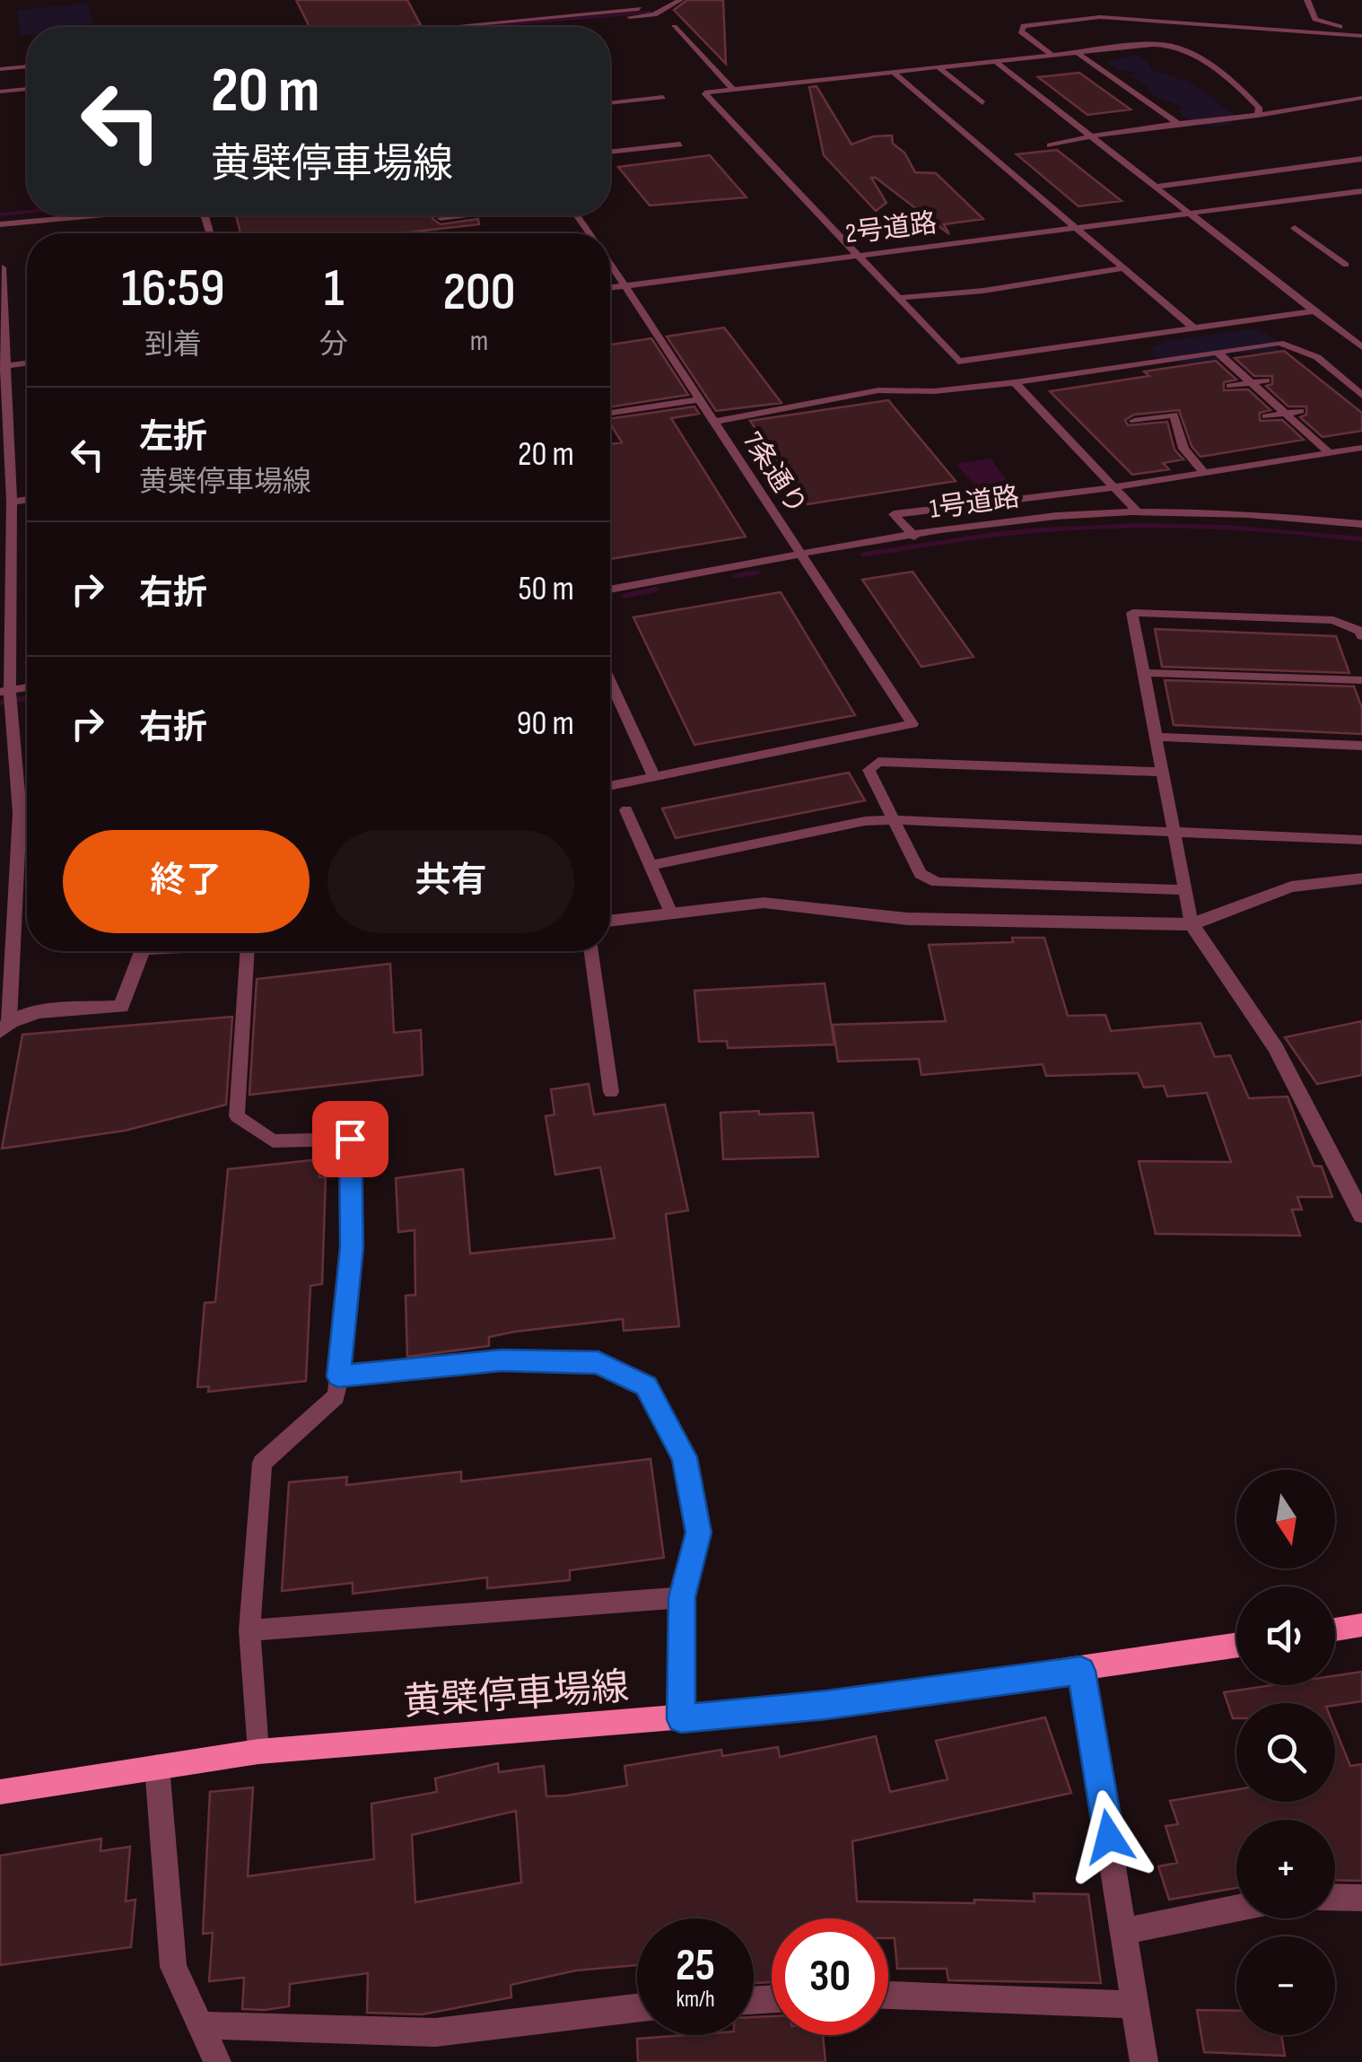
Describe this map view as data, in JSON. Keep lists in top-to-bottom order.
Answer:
{
  "streets": {
    "main road": ["黄檗停車場線"],
    "lane": ["2号道路", "7条通り", "1号道路"]
  },
  "crossings": [
    ["2号道路", "7条通り"],
    ["7条通り", "1号道路"]
  ],
  "north": "bottom",
  "page": {
    "turn": ["20 m", "黄檗停車場線"],
    "eta": [
      "16:59",
      "到着",
      "1",
      "分",
      "200",
      "m"
    ],
    "list": [
      {
        "name": "左折",
        "note": "黄檗停車場線",
        "value": "20 m"
      },
      {
        "name": "右折",
        "value": "50 m"
      },
      {
        "name": "右折",
        "value": "90 m"
      }
    ],
    "buttons": ["終了", "共有"],
    "map_buttons": ["+", "−"],
    "speed": "25 km/h",
    "limit": "30"
  }
}
